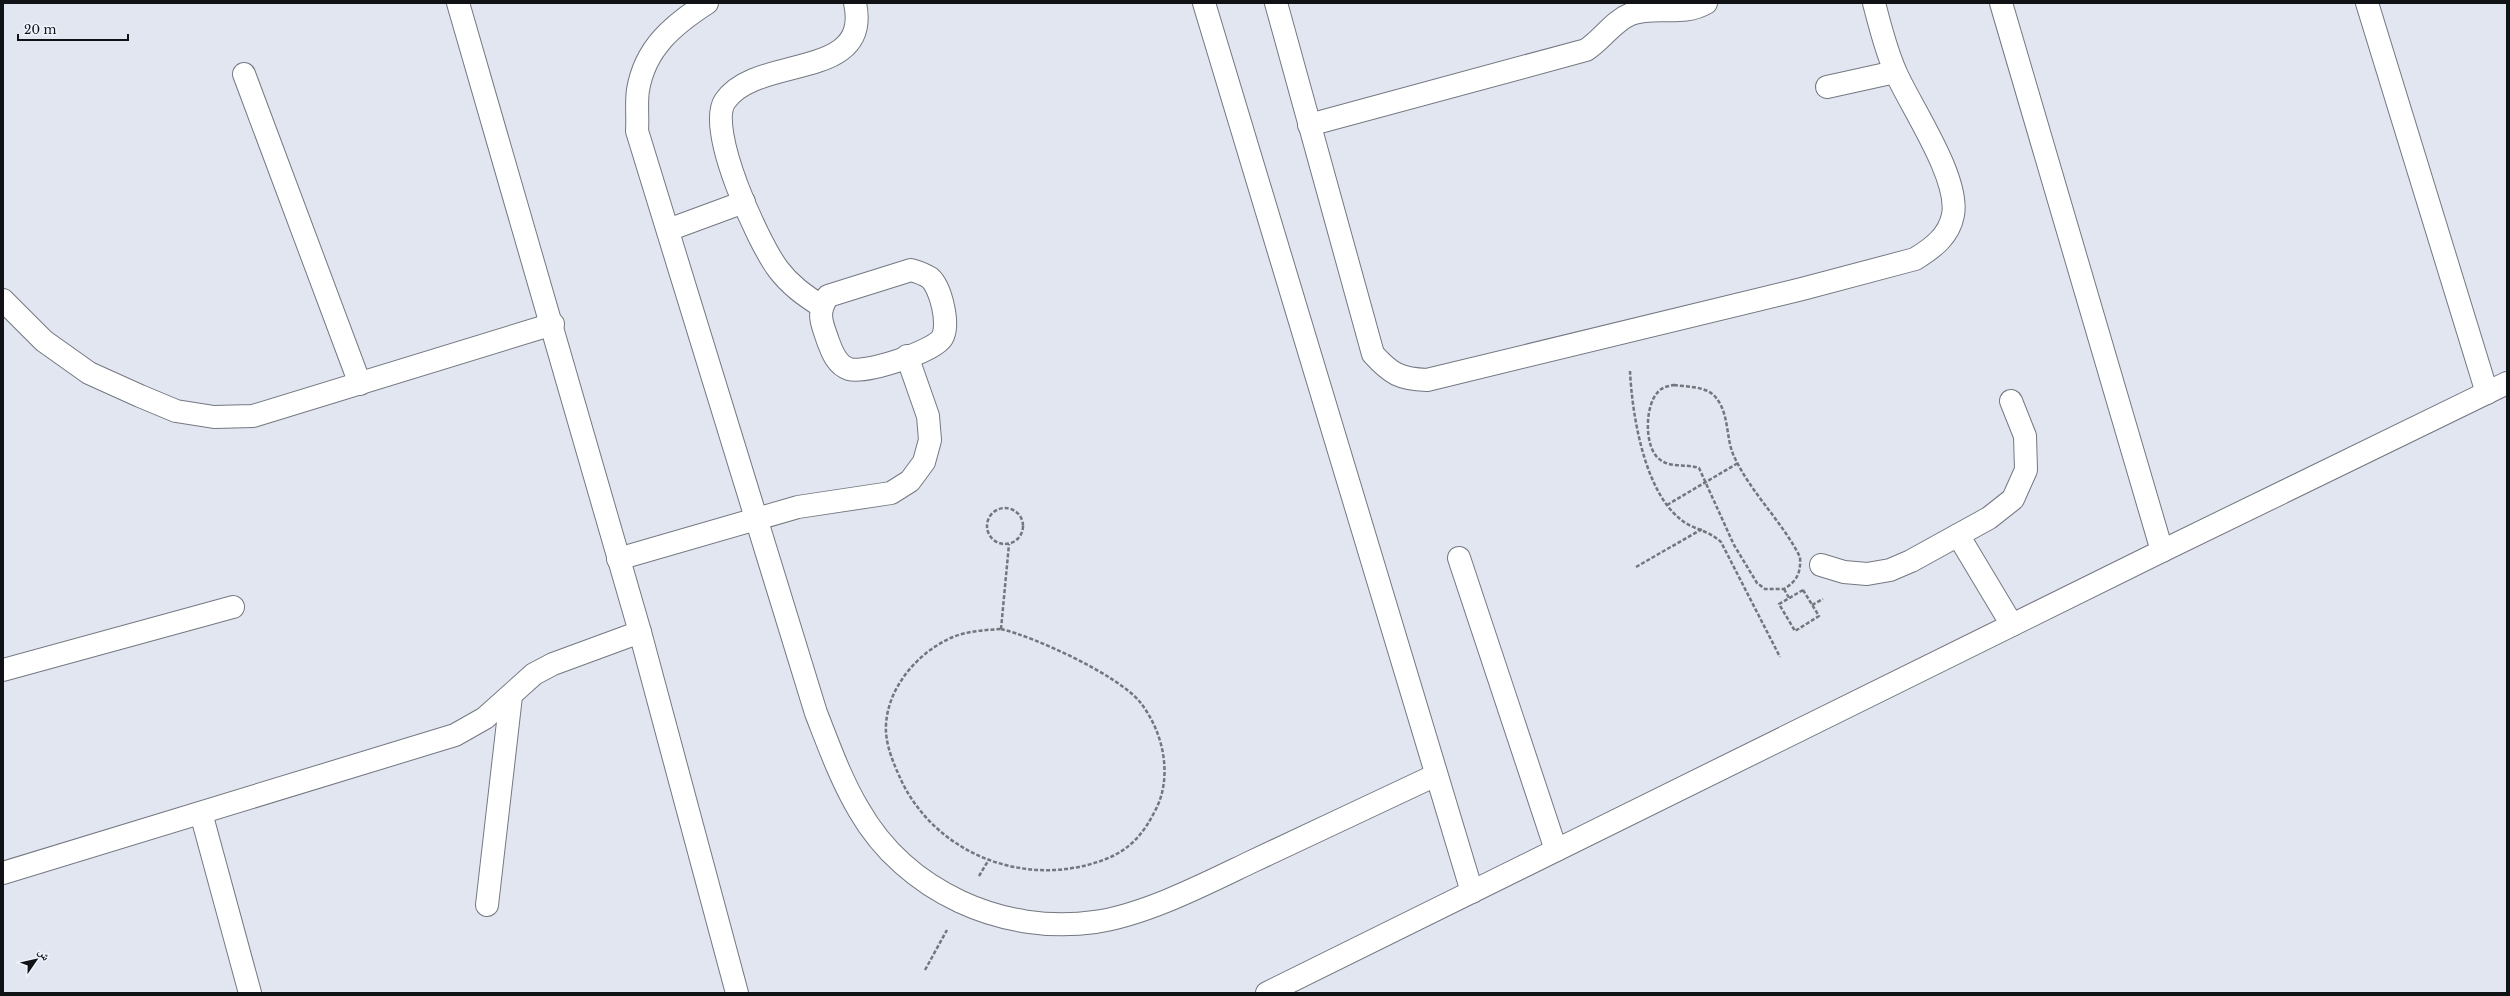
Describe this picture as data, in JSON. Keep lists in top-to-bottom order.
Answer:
{
  "scale_bar": "20 m",
  "north": "top right"
}
